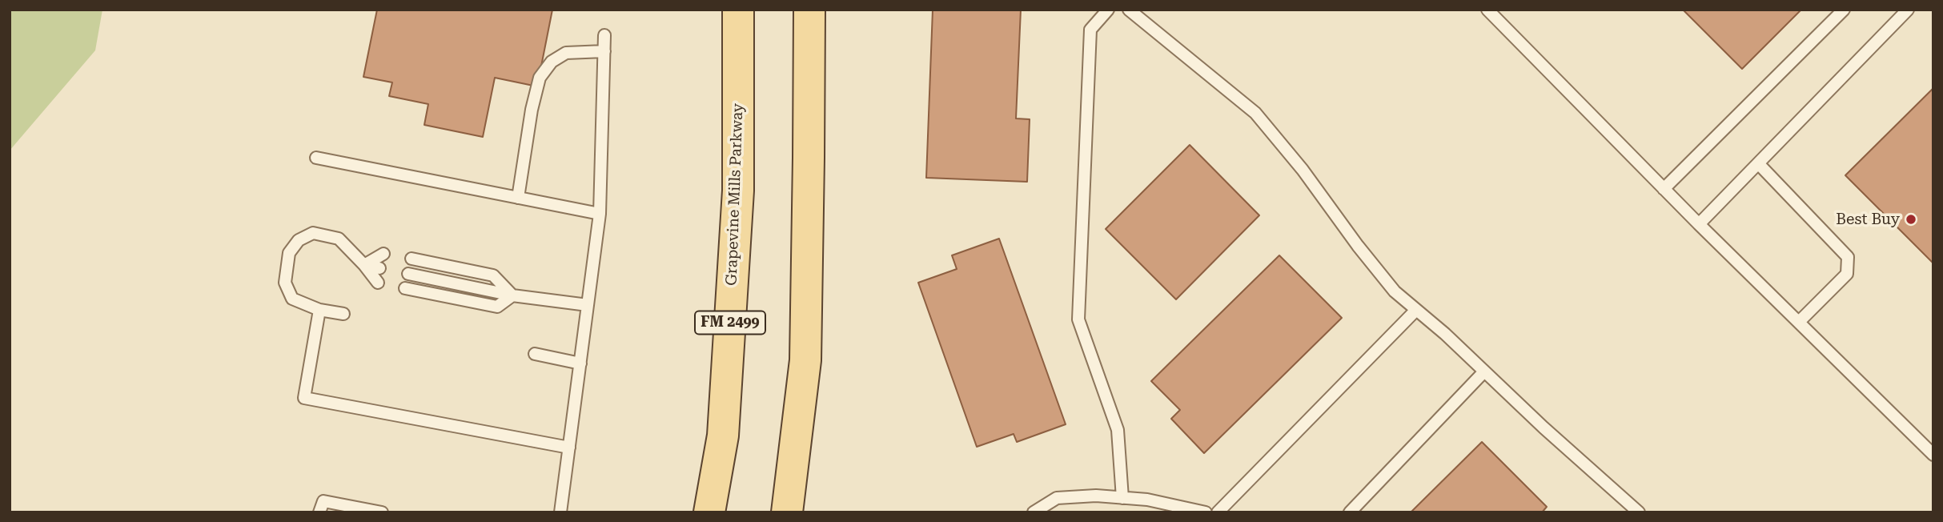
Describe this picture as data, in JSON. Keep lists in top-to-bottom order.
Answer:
{
  "streets": {
    "main road": ["Grapevine Mills Parkway", "FM 2499"]
  },
  "places": ["Best Buy"]
}
